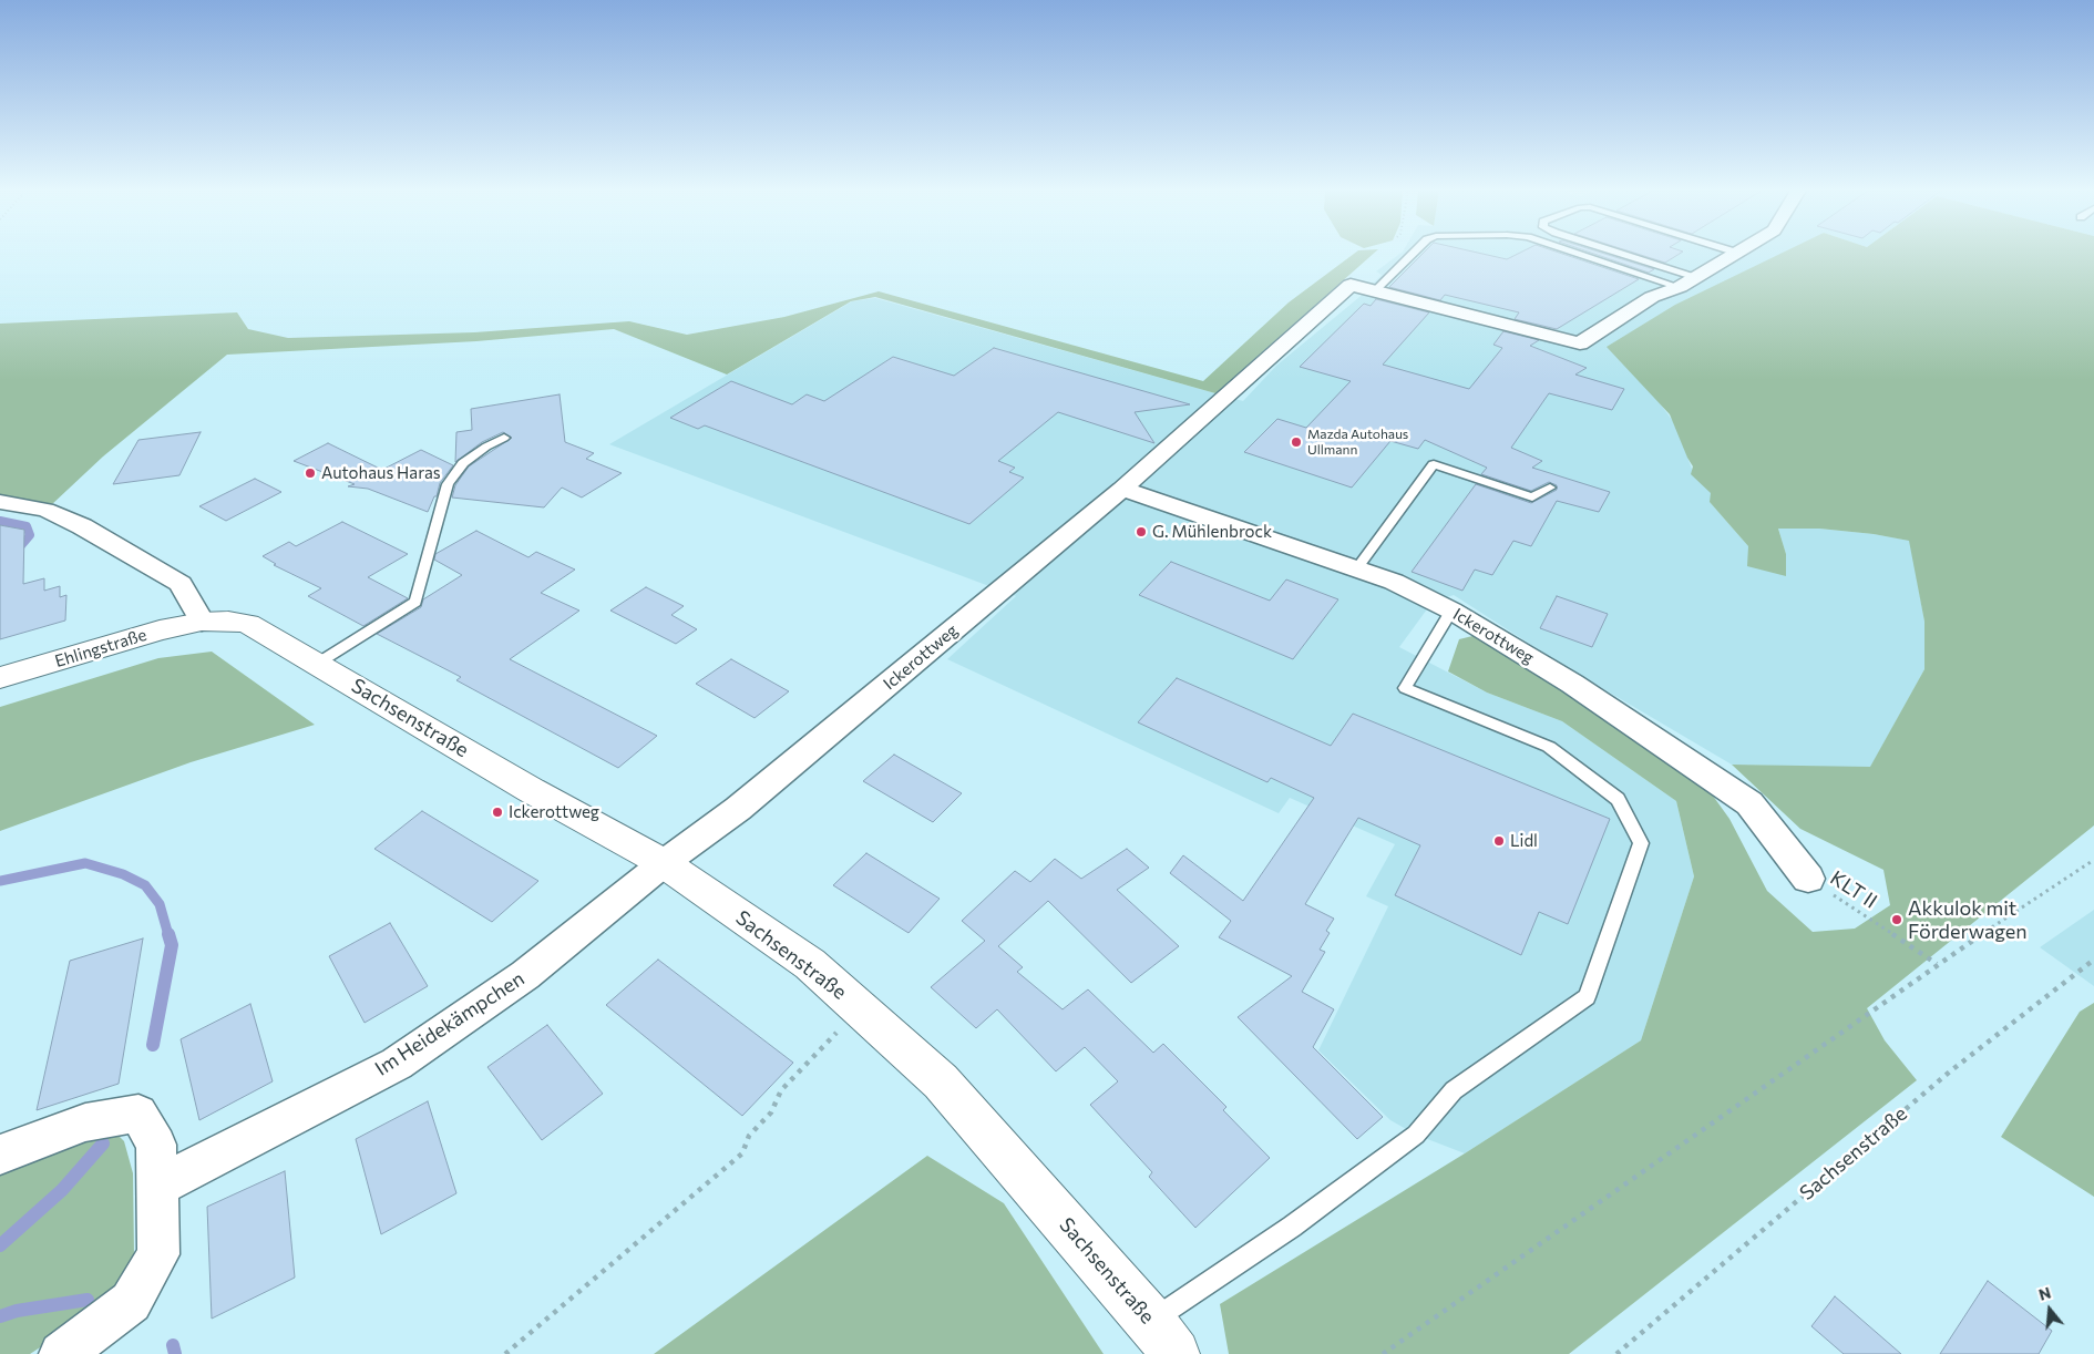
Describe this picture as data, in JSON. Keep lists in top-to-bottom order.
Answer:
{
  "streets": {
    "street": [
      "Ickerottweg",
      "Ehlingstraße",
      "Sachsenstraße",
      "Im Heidekämpchen"
    ],
    "path": ["KLT II"]
  },
  "crossings": [
    ["Ickerottweg", "Sachsenstraße"],
    ["Ickerottweg", "KLT II"],
    ["Ickerottweg", "Im Heidekämpchen"],
    ["Ehlingstraße", "Sachsenstraße"],
    ["Sachsenstraße", "Im Heidekämpchen"]
  ],
  "places": [
    "Mazda Autohaus Ullmann",
    "Autohaus Haras",
    "G. Mühlenbrock",
    "Ickerottweg",
    "Lidl",
    "Akkulok mit Förderwagen"
  ],
  "north": "top"
}
